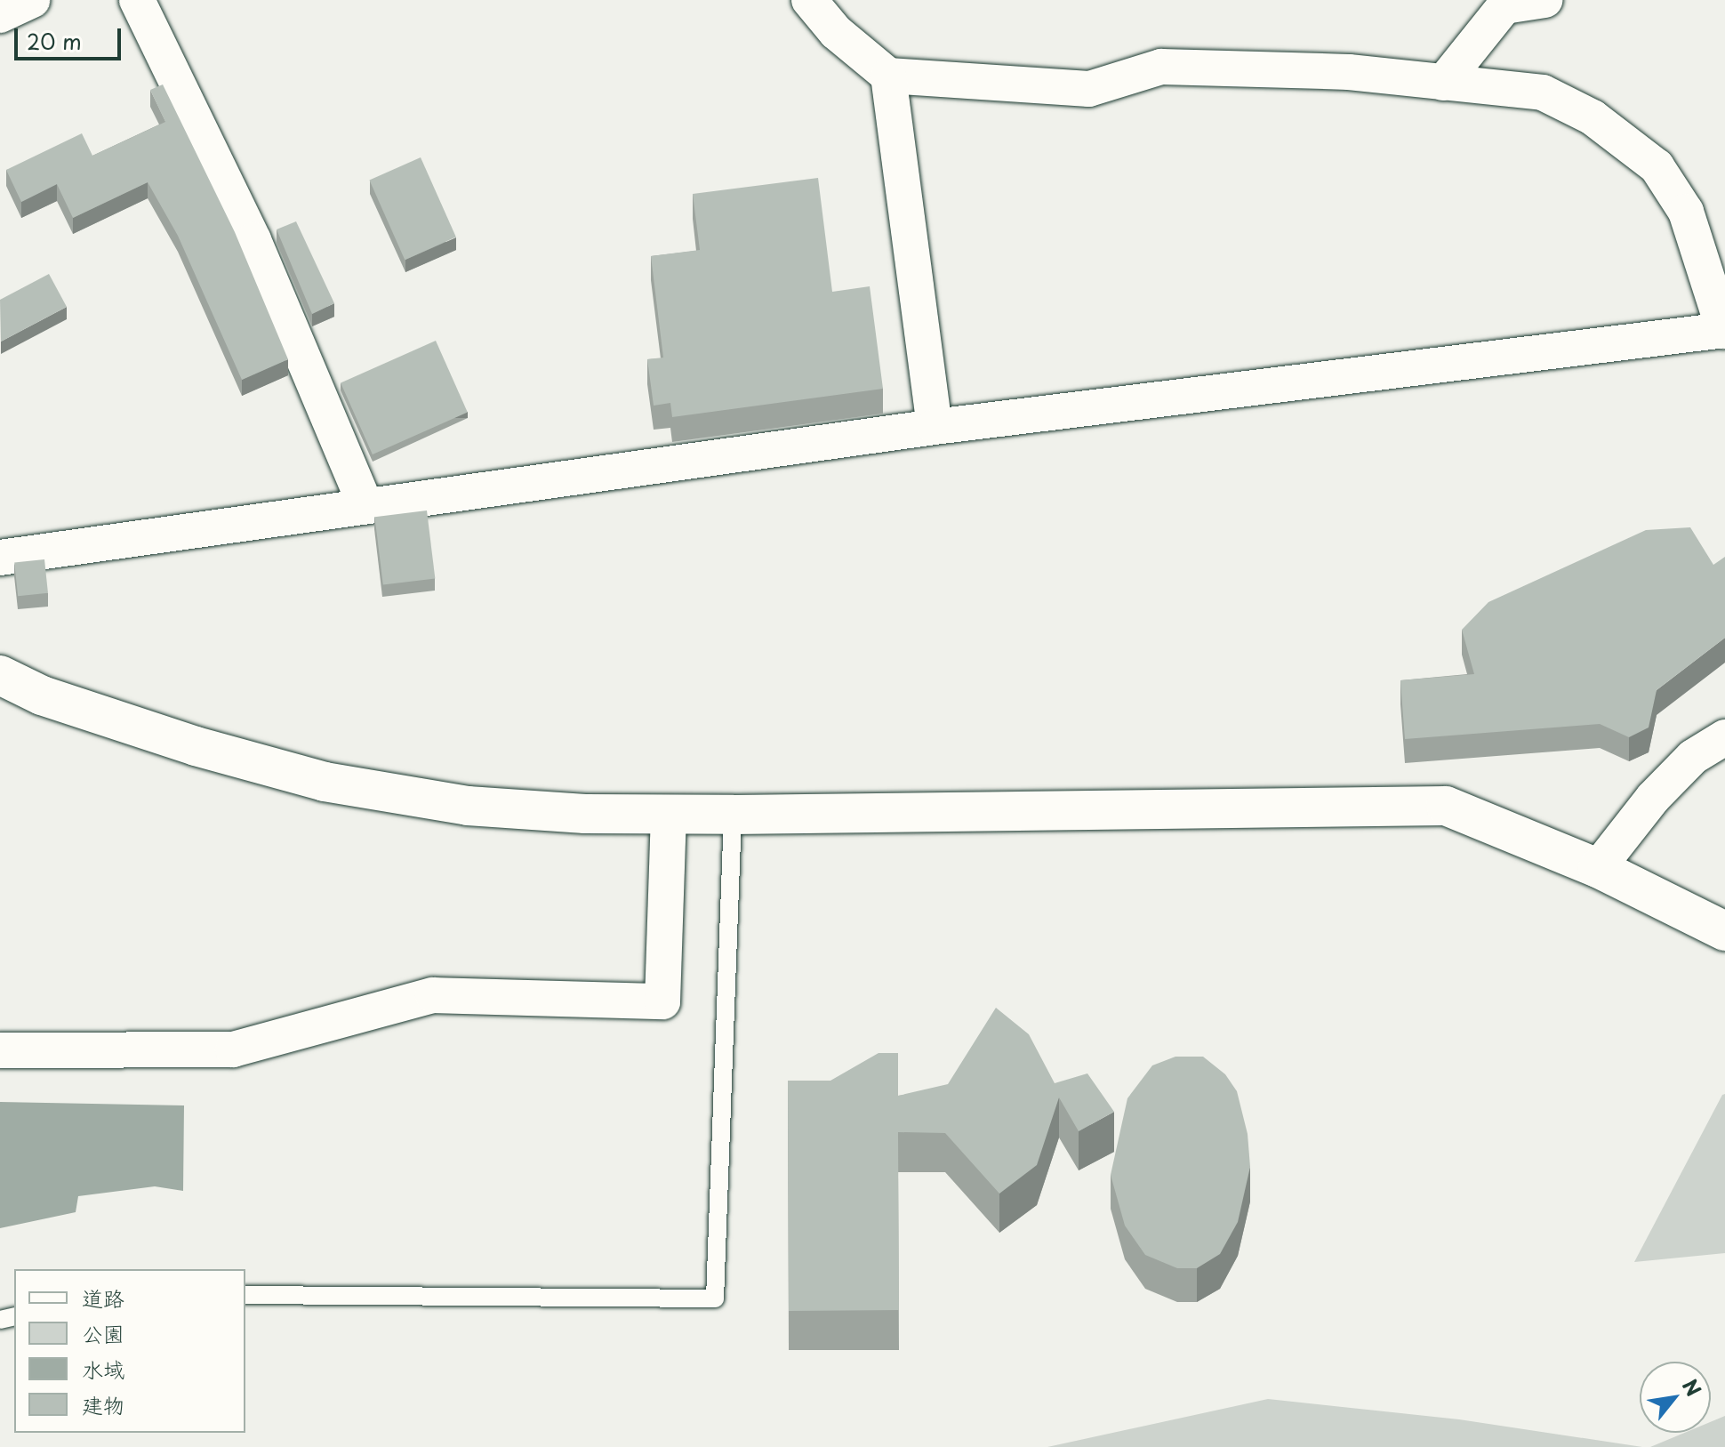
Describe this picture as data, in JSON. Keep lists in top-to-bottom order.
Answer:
{
  "legend": [
    "道路",
    "公園",
    "水域",
    "建物"
  ],
  "scale_bar": "20 m",
  "north": "top right"
}
